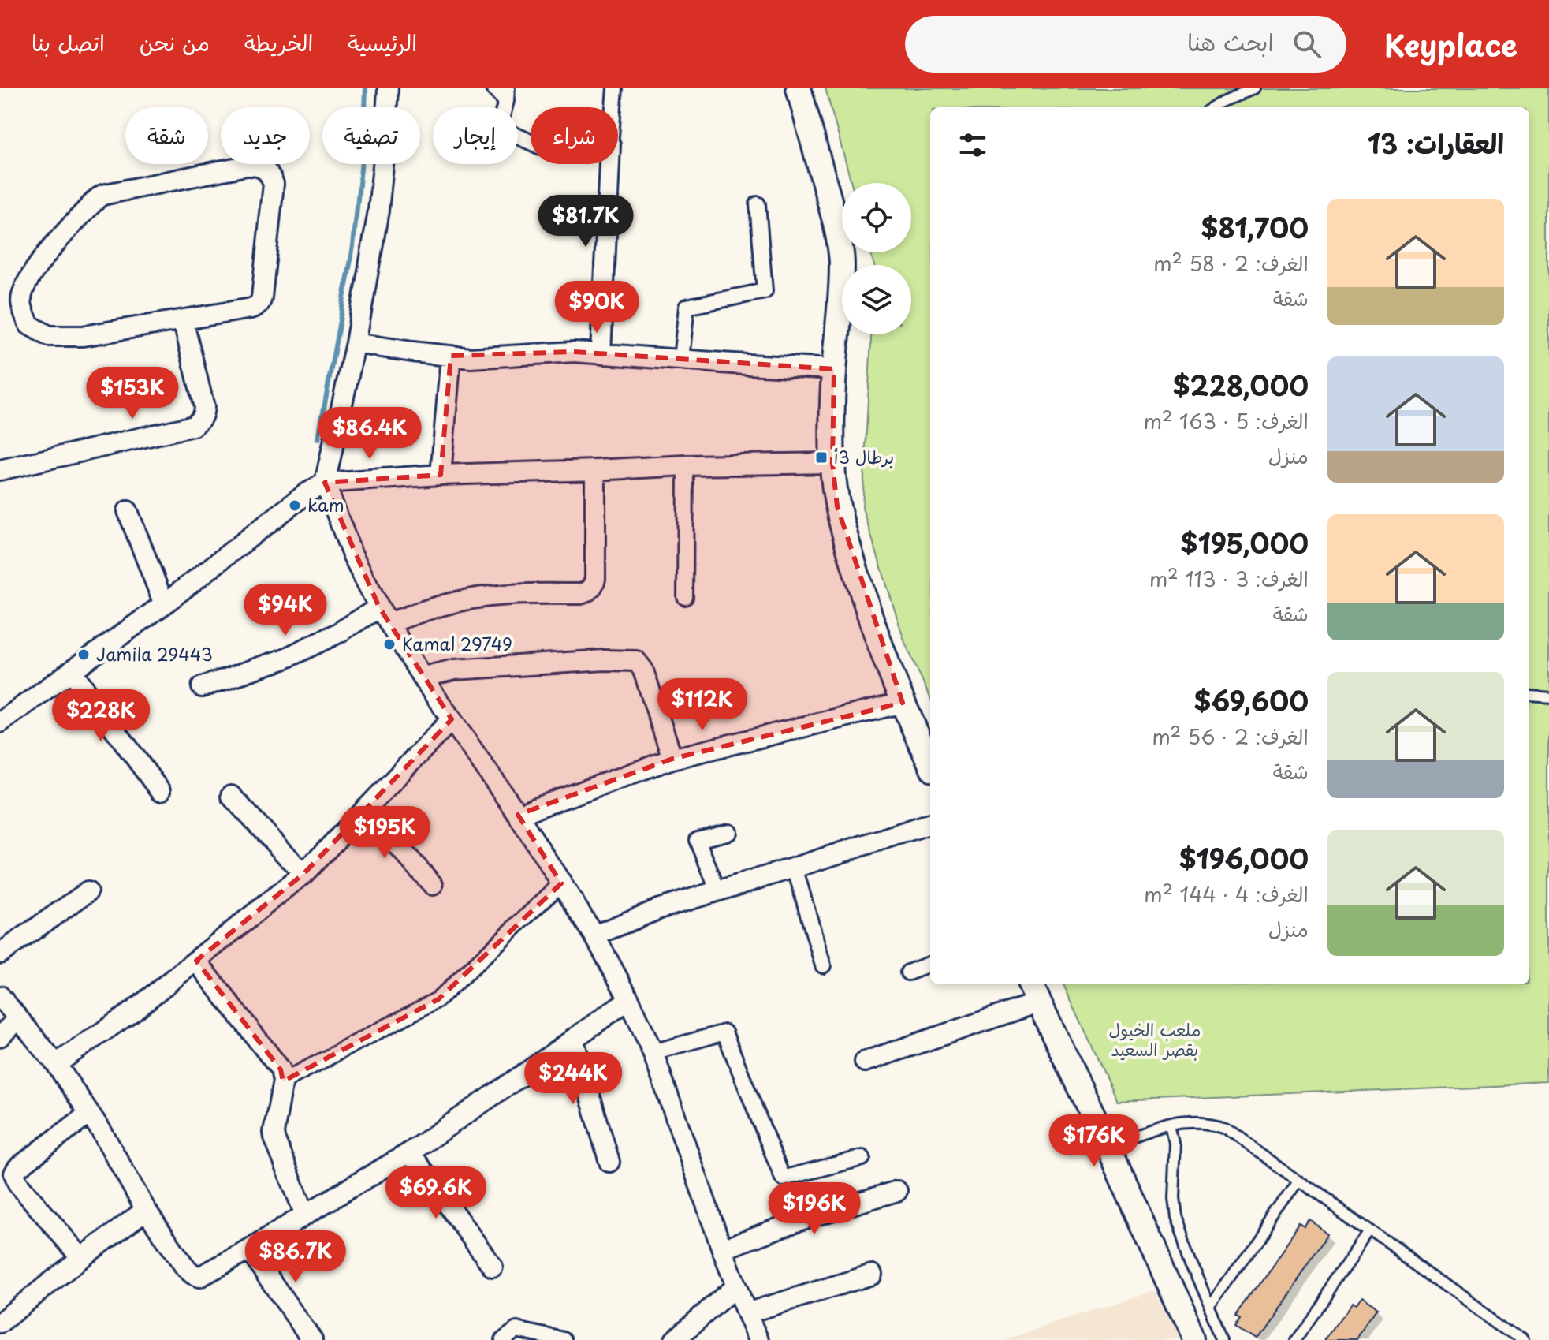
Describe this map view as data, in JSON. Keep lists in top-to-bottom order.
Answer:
{
  "parks": ["ملعب الخيول بقصر السعيد"],
  "places": {
    "transit": ["برطال 3أ"],
    "other": ["kam", "Kamal 29749", "Jamila 29443"]
  },
  "page": {
    "header": "Keyplace",
    "search": "ابحث هنا",
    "nav": [
      "الرئيسية",
      "الخريطة",
      "من نحن",
      "اتصل بنا"
    ],
    "chip": [
      "شراء",
      "إيجار",
      "تصفية",
      "جديد",
      "شقة"
    ],
    "heading": "العقارات: 13",
    "list": [
      {
        "name": "$81,700",
        "note": "الغرف: 2 · 58 m² · شقة"
      },
      {
        "name": "$228,000",
        "note": "الغرف: 5 · 163 m² · منزل"
      },
      {
        "name": "$195,000",
        "note": "الغرف: 3 · 113 m² · شقة"
      },
      {
        "name": "$69,600",
        "note": "الغرف: 2 · 56 m² · شقة"
      },
      {
        "name": "$196,000",
        "note": "الغرف: 4 · 144 m² · منزل"
      }
    ],
    "price": [
      "$81.7K",
      "$90K",
      "$153K",
      "$86.4K",
      "$94K",
      "$112K",
      "$228K",
      "$195K",
      "$244K",
      "$176K",
      "$69.6K",
      "$196K",
      "$86.7K"
    ]
  }
}
